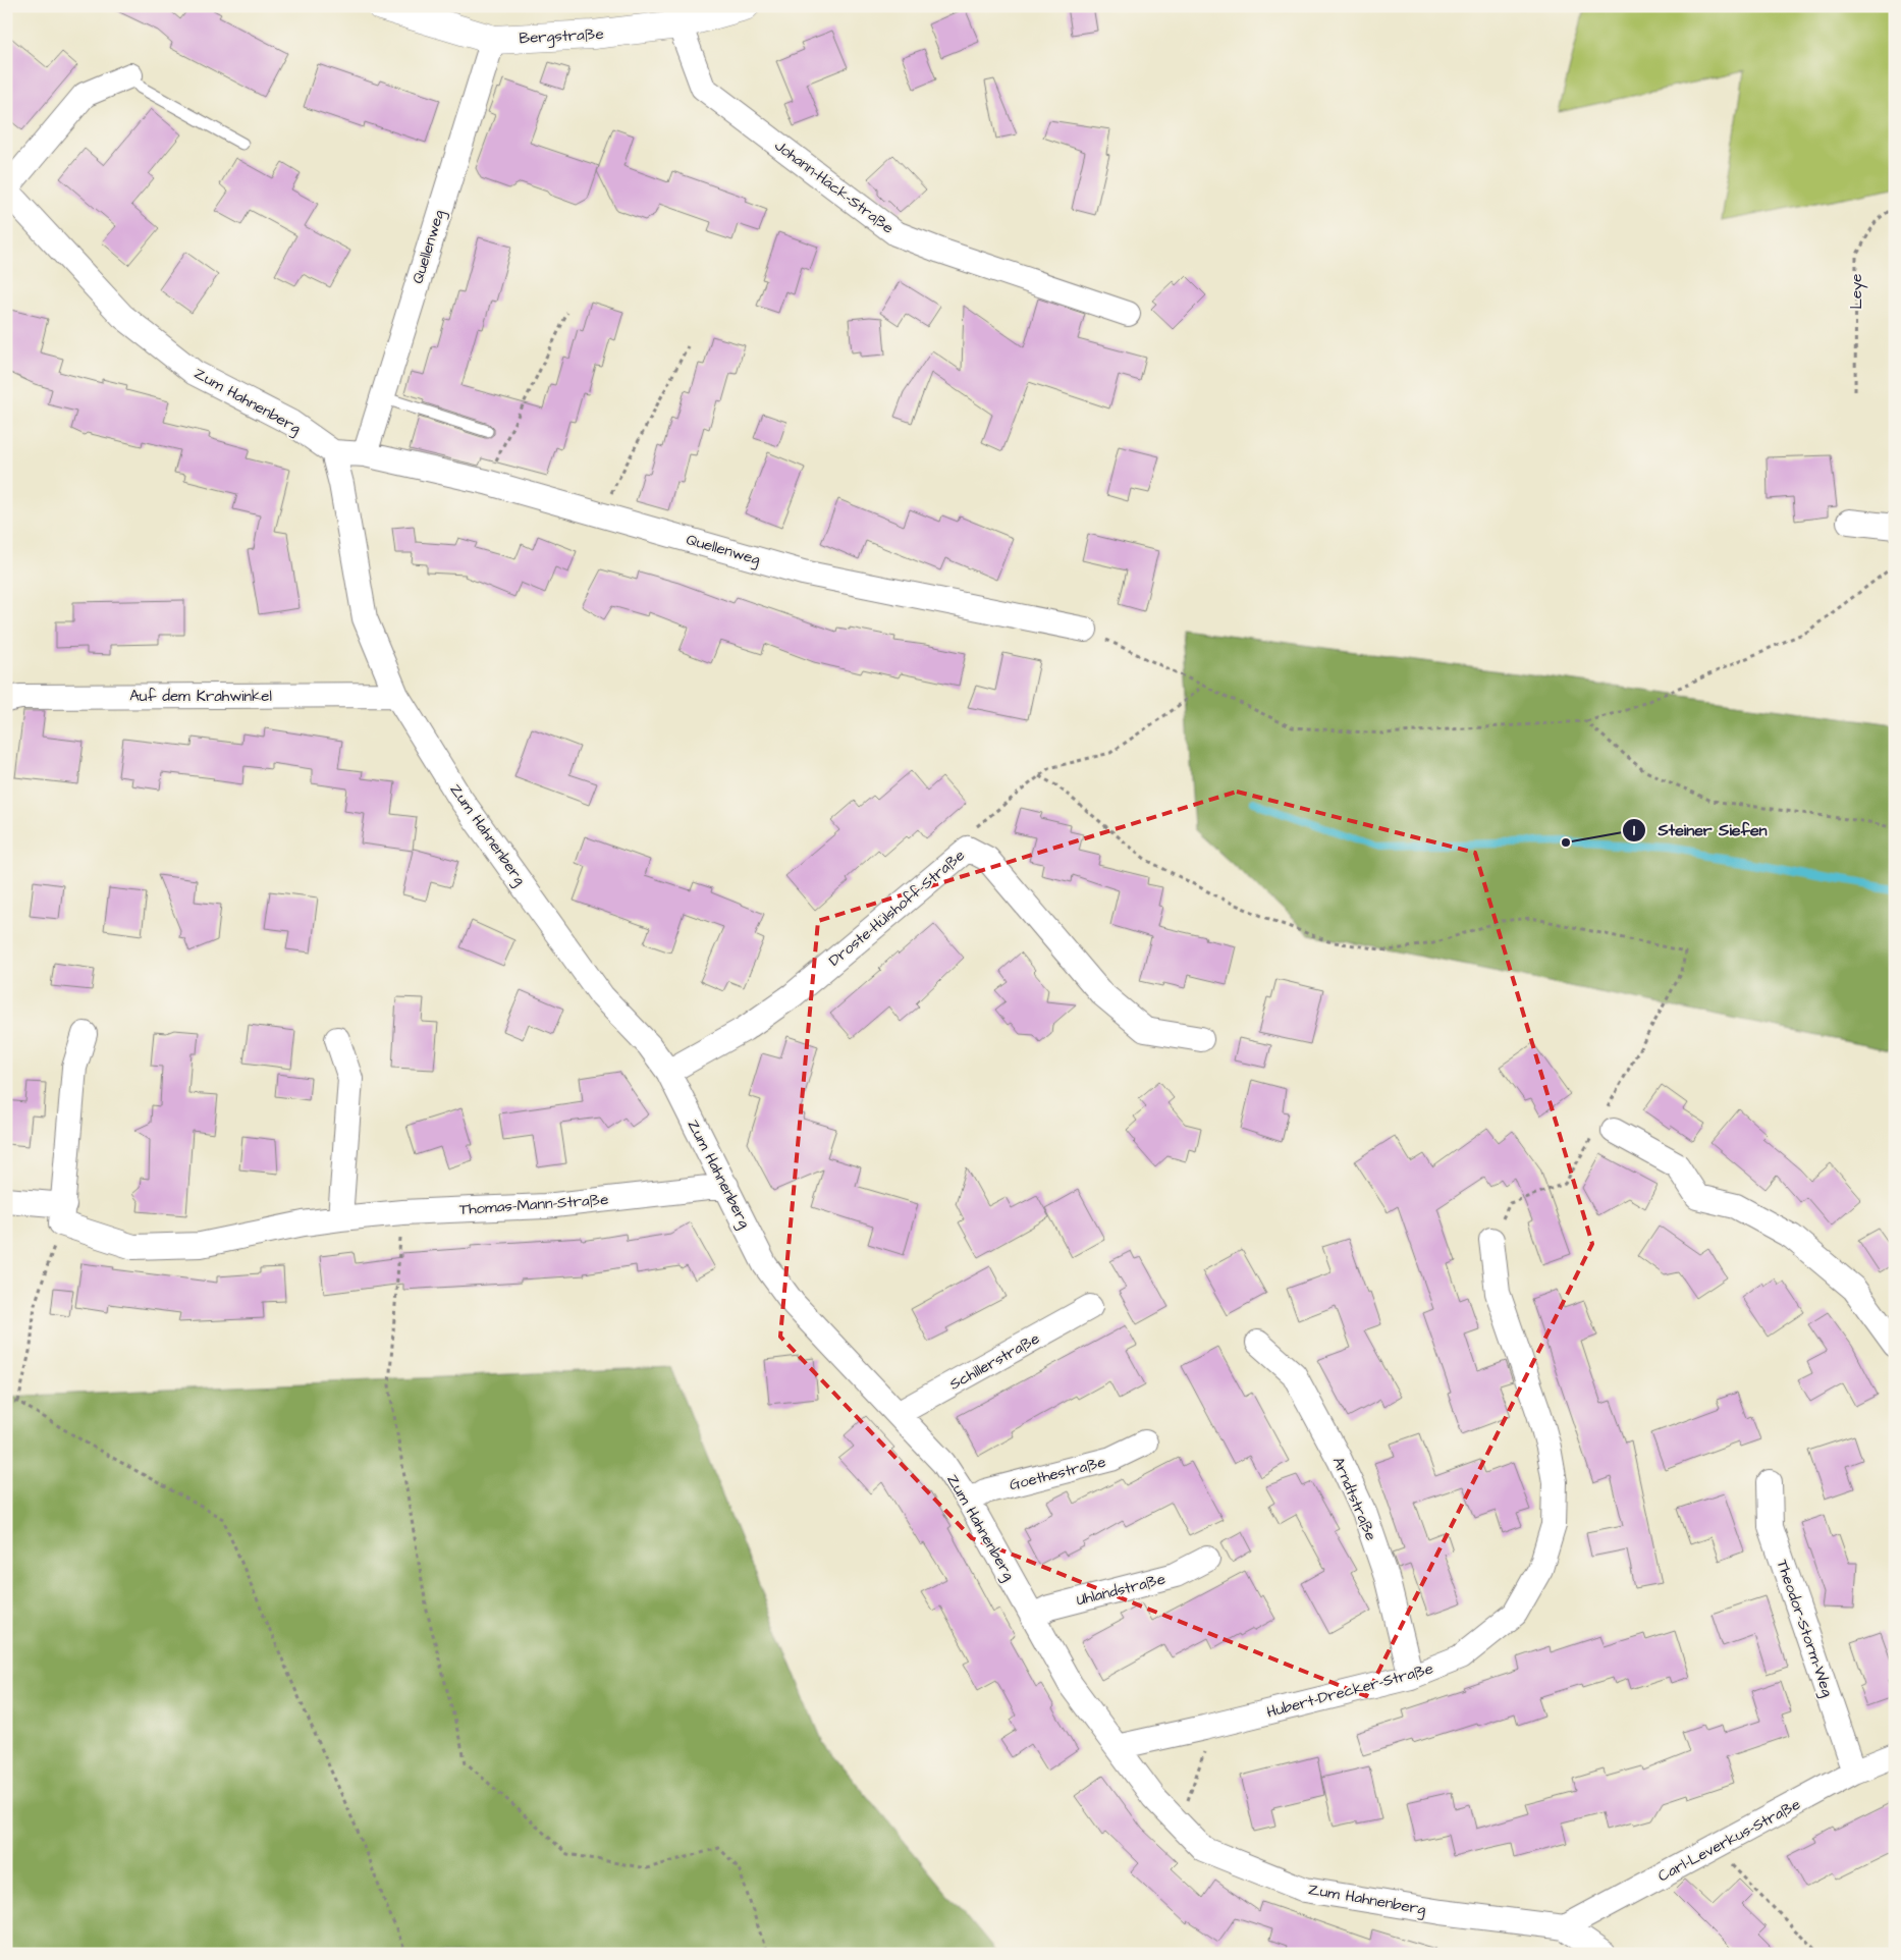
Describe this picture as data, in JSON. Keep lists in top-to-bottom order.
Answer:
{
  "streets": {
    "street": [
      "Bergstraße",
      "Johann-Häck-Straße",
      "Quellenweg",
      "Zum Hahnenberg",
      "Auf dem Krahwinkel",
      "Droste-Hülshoff-Straße",
      "Thomas-Mann-Straße",
      "Schillerstraße",
      "Goethestraße",
      "Arndtstraße",
      "Uhlandstraße",
      "Theodor-Storm-Weg",
      "Hubert-Drecker-Straße",
      "Carl-Leverkus-Straße"
    ],
    "path": ["Leye"]
  },
  "crossings": [
    ["Bergstraße", "Johann-Häck-Straße"],
    ["Bergstraße", "Quellenweg"],
    ["Quellenweg", "Zum Hahnenberg"],
    ["Zum Hahnenberg", "Auf dem Krahwinkel"],
    ["Zum Hahnenberg", "Droste-Hülshoff-Straße"],
    ["Zum Hahnenberg", "Thomas-Mann-Straße"],
    ["Zum Hahnenberg", "Schillerstraße"],
    ["Zum Hahnenberg", "Goethestraße"],
    ["Zum Hahnenberg", "Uhlandstraße"],
    ["Zum Hahnenberg", "Hubert-Drecker-Straße"],
    ["Zum Hahnenberg", "Carl-Leverkus-Straße"],
    ["Arndtstraße", "Hubert-Drecker-Straße"],
    ["Theodor-Storm-Weg", "Carl-Leverkus-Straße"]
  ],
  "places": ["Steiner Siefen"]
}
